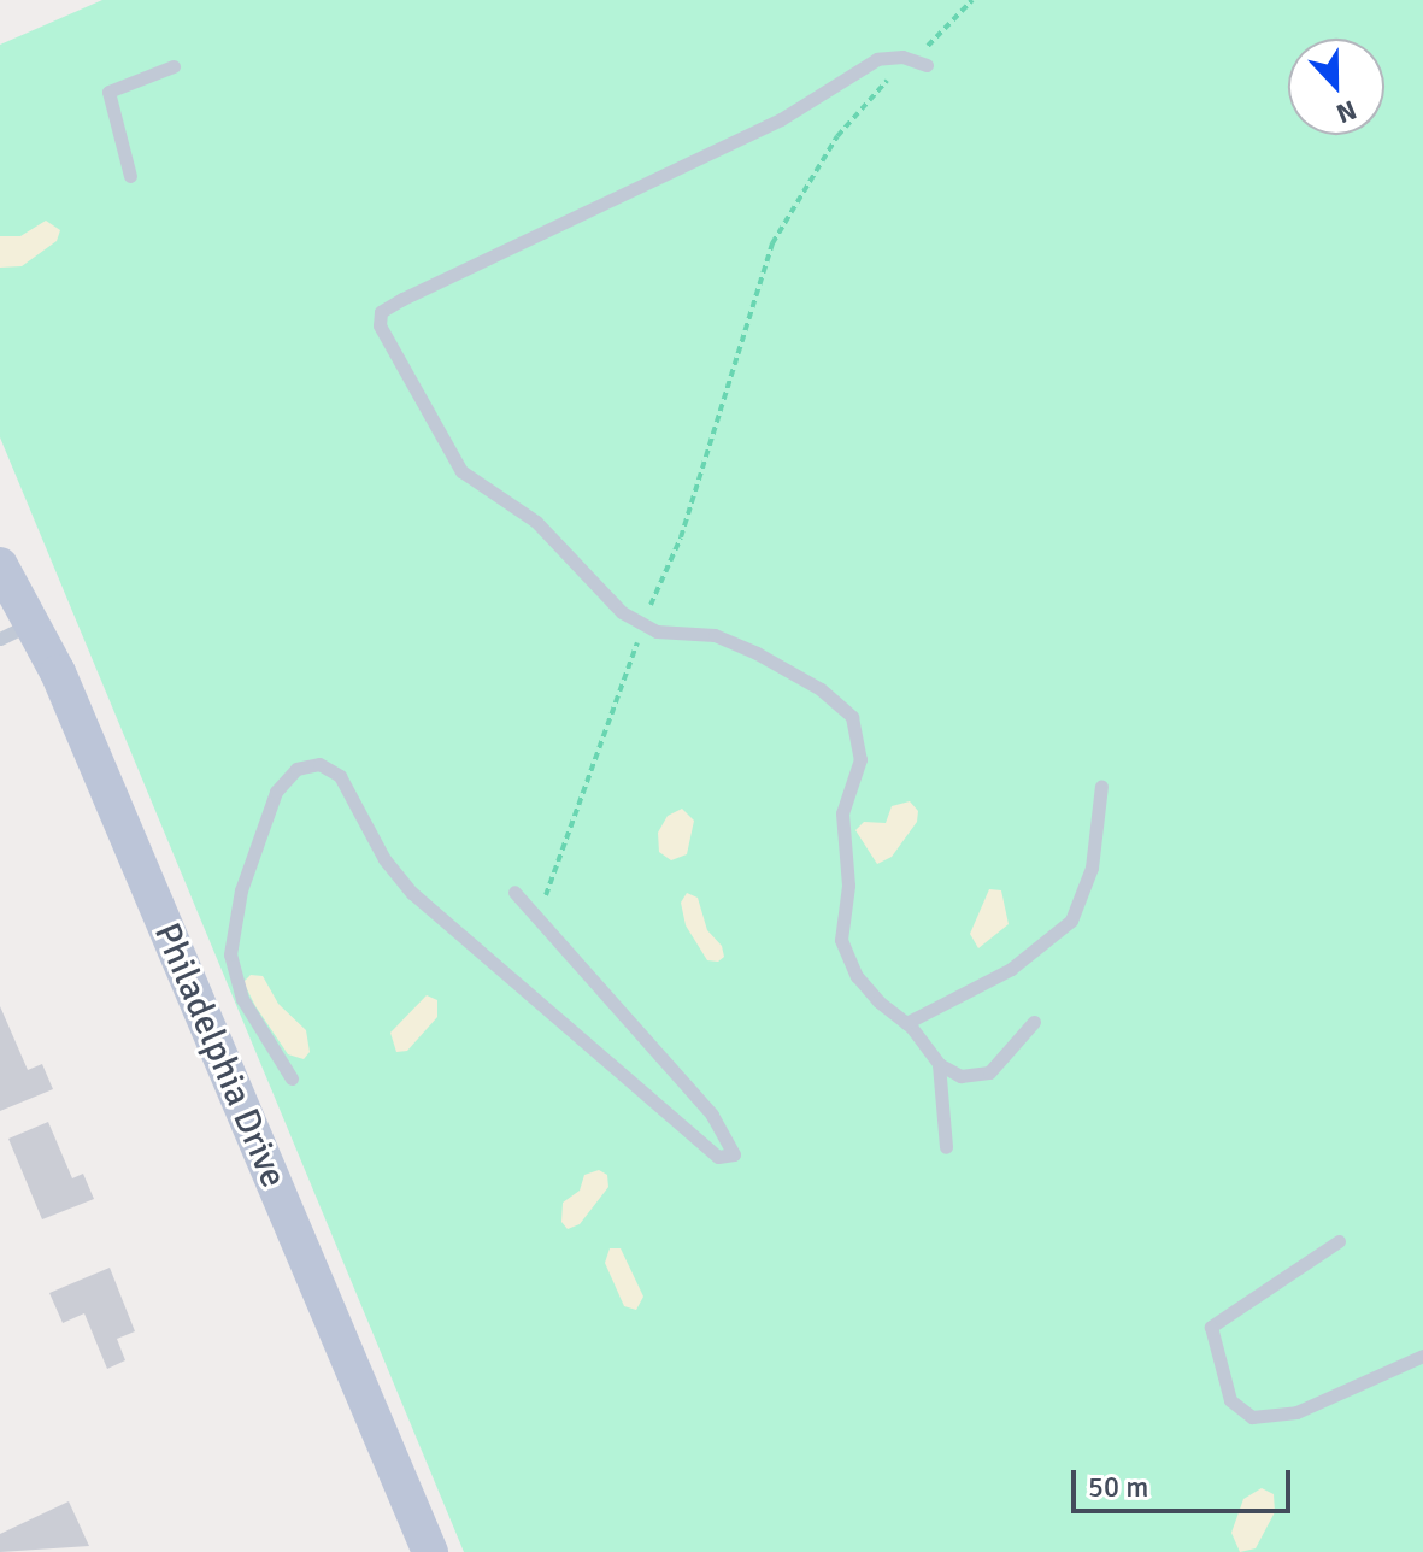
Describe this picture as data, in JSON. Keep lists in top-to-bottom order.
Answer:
{
  "streets": {
    "main road": ["Philadelphia Drive"]
  },
  "scale_bar": "50 m",
  "north": "bottom"
}
